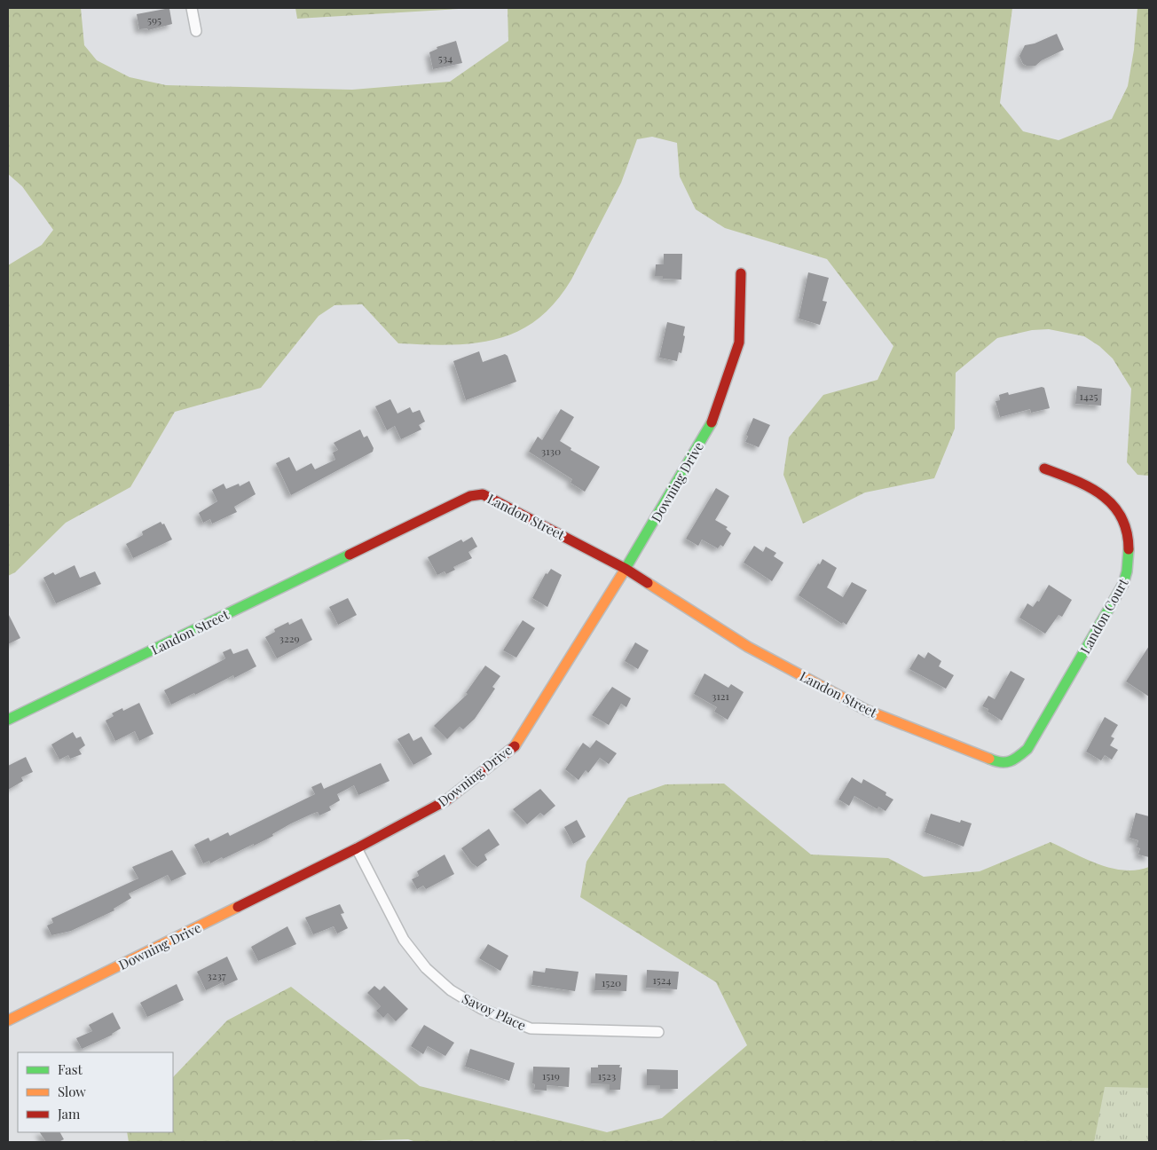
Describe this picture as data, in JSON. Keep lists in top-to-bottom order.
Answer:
{
  "streets": {
    "street": [
      "Downing Drive",
      "Landon Street",
      "Landon Court",
      "Savoy Place"
    ]
  },
  "crossings": [
    ["Downing Drive", "Landon Street"],
    ["Downing Drive", "Savoy Place"],
    ["Landon Street", "Landon Court"]
  ],
  "house_numbers": [
    "595",
    "534",
    "1425",
    "3130",
    "3229",
    "3121",
    "3237",
    "1524",
    "1520",
    "1519",
    "1523"
  ],
  "legend": ["Fast", "Slow", "Jam"]
}
